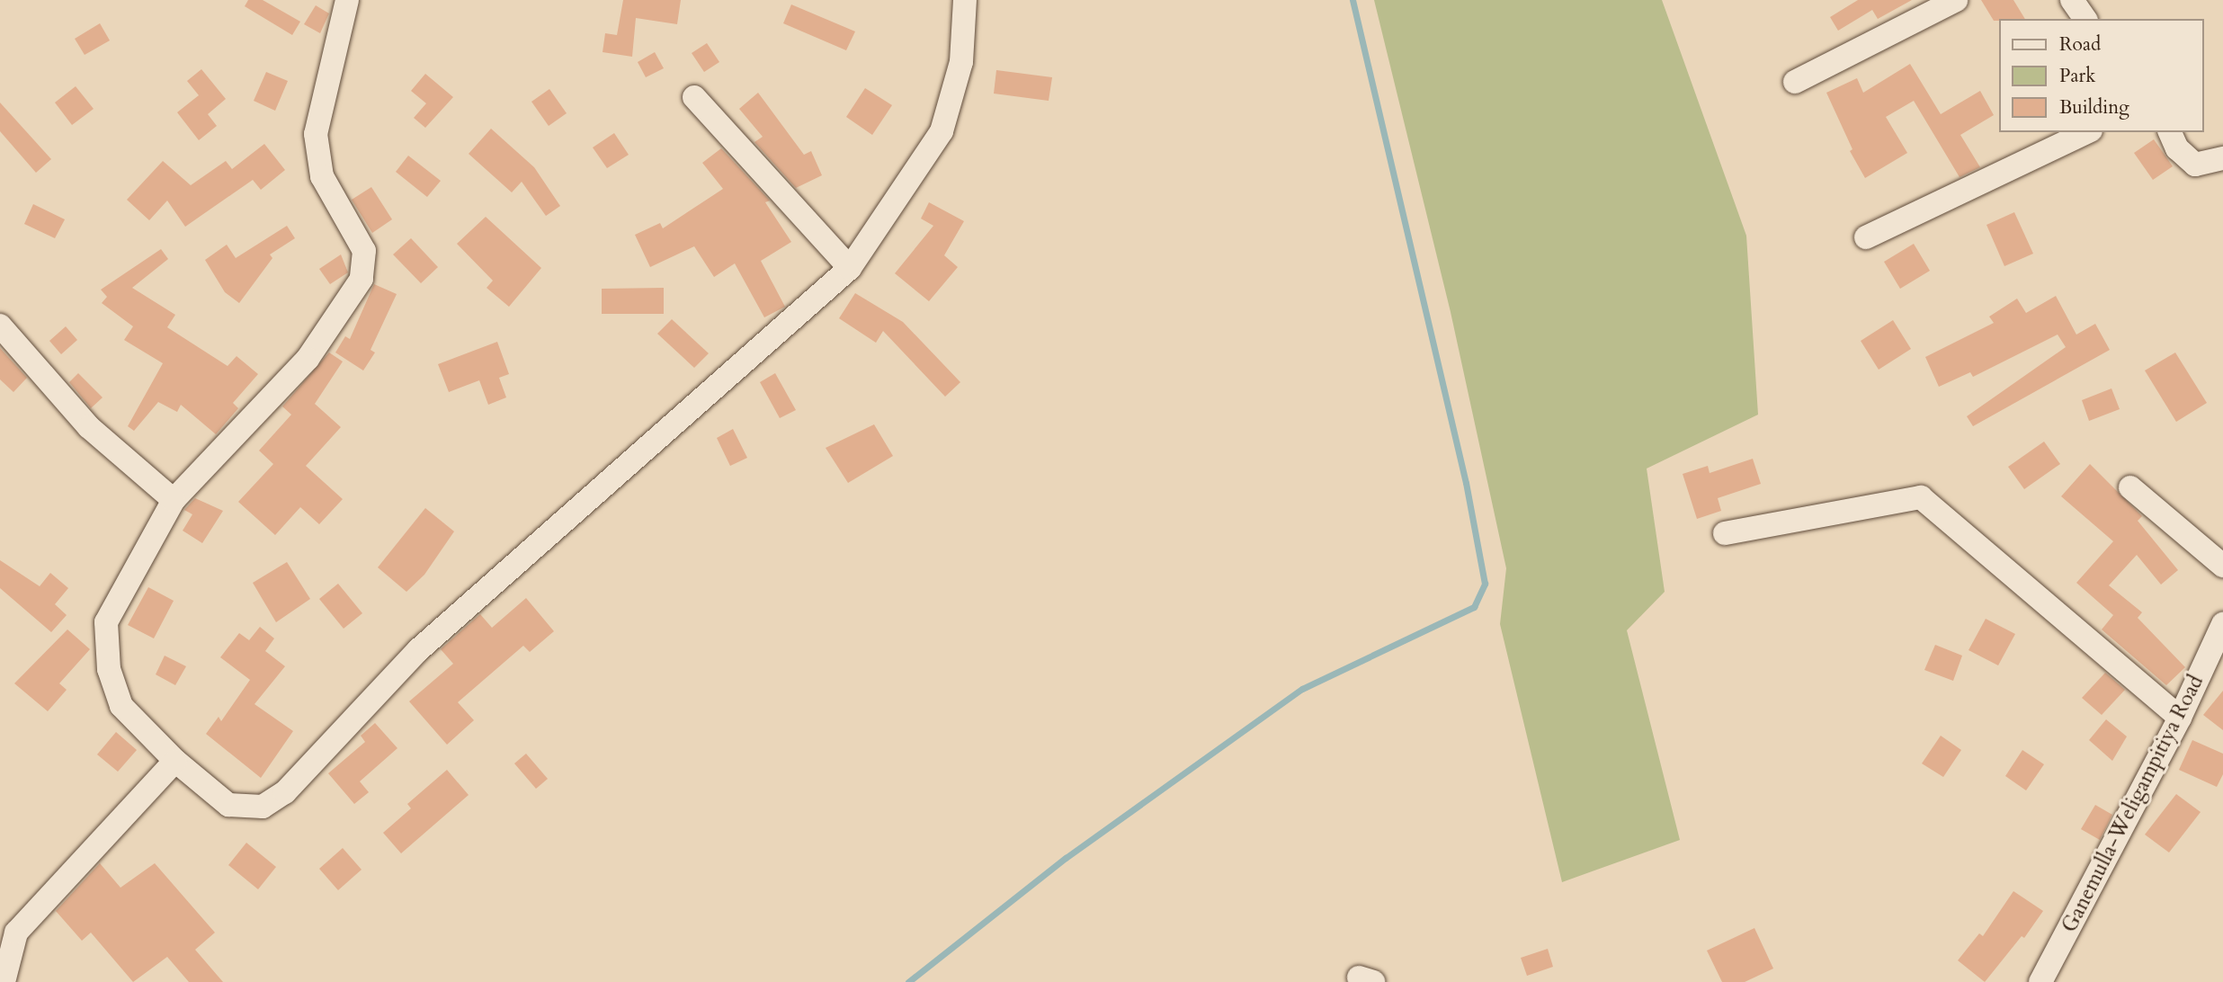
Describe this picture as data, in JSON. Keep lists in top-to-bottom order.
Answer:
{
  "streets": {
    "street": ["Ganemulla-Weligampitiya Road"]
  },
  "legend": ["Road", "Park", "Building"]
}
